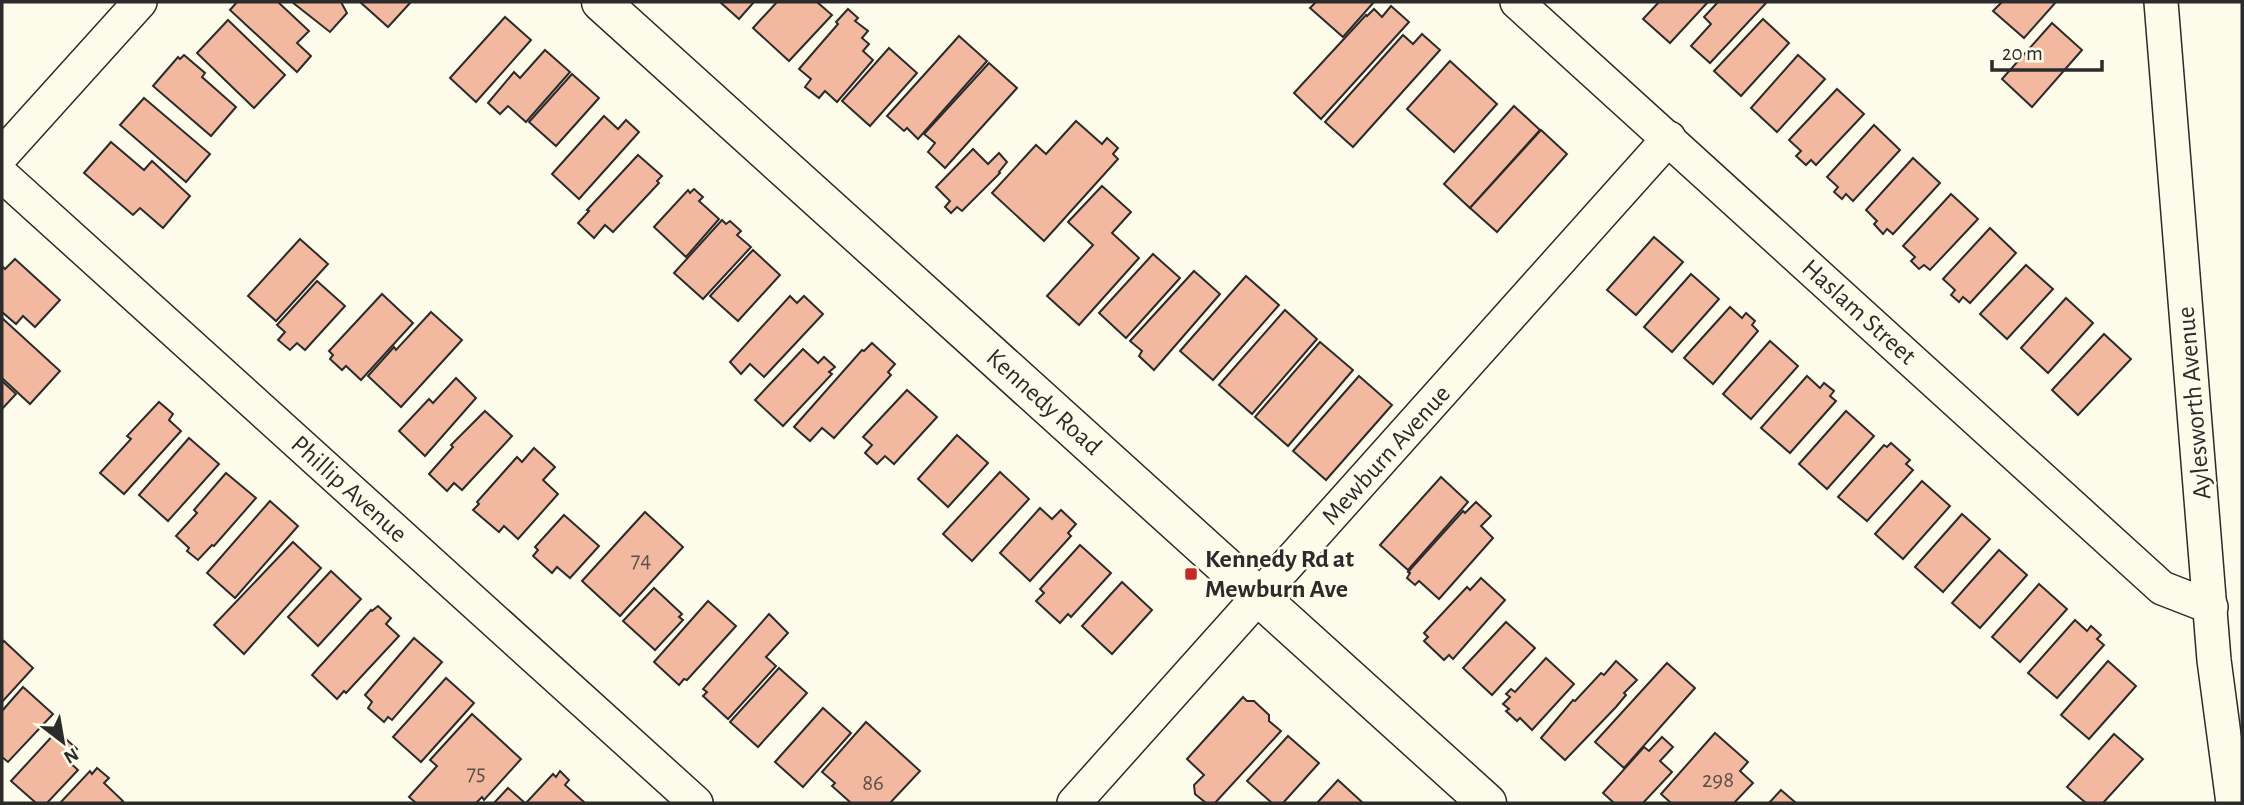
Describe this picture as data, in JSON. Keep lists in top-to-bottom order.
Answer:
{
  "streets": {
    "street": [
      "Haslam Street",
      "Kennedy Road",
      "Aylesworth Avenue",
      "Mewburn Avenue",
      "Phillip Avenue"
    ]
  },
  "crossings": [
    ["Haslam Street", "Aylesworth Avenue"],
    ["Haslam Street", "Mewburn Avenue"],
    ["Kennedy Road", "Mewburn Avenue"]
  ],
  "places": {
    "transit": ["Kennedy Rd at Mewburn Ave"]
  },
  "house_numbers": [
    "74",
    "75",
    "298",
    "86"
  ],
  "scale_bar": "20 m",
  "north": "bottom right"
}
